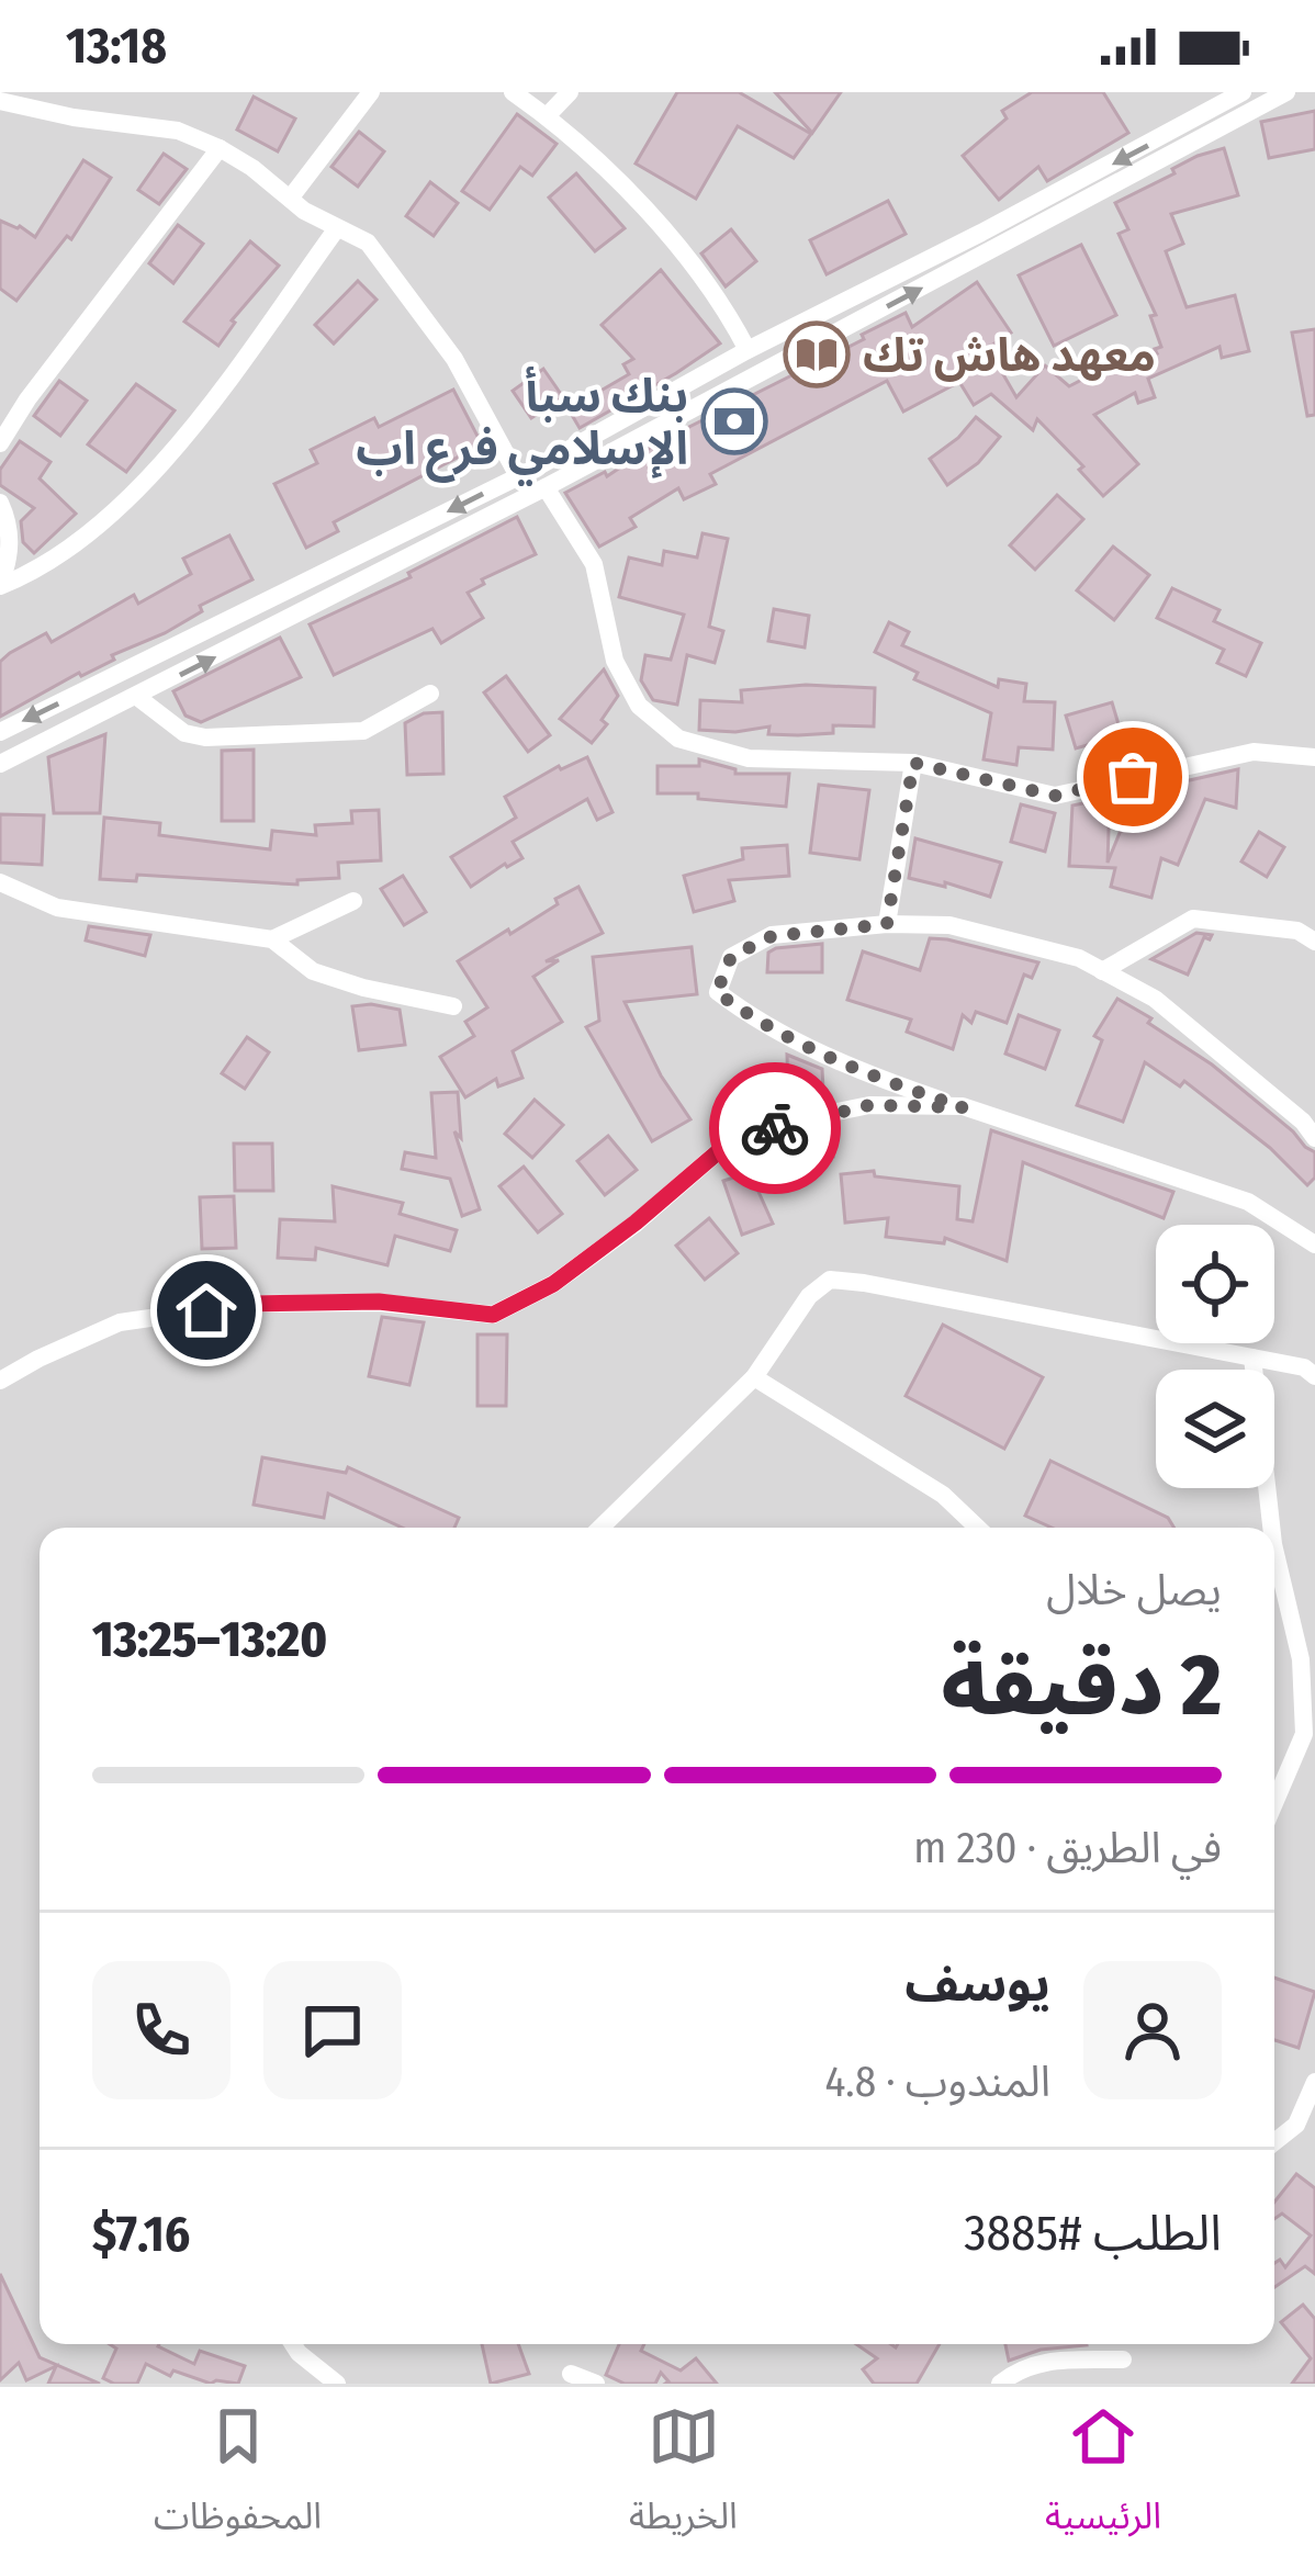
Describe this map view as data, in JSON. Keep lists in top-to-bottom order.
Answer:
{
  "places": {
    "library": ["معهد هاش تك"],
    "bank": ["بنك سبأ الإسلامي فرع اب"]
  },
  "page": {
    "status": "13:18",
    "heading": ["2 دقيقة", "يصل خلال", "13:20–13:25"],
    "panel": [
      "يوسف",
      "المندوب · 4.8",
      "الطلب #3885",
      "$7.16"
    ],
    "bar": "في الطريق · 230 m",
    "tabs": ["الرئيسية", "الخريطة", "المحفوظات"]
  }
}
